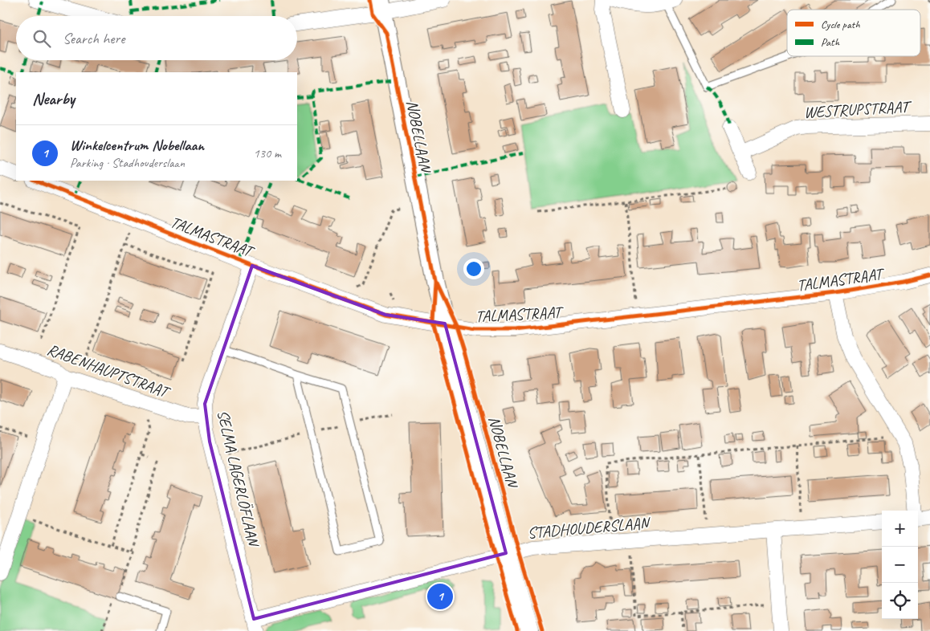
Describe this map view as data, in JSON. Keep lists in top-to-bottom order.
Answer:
{
  "streets": {
    "street": [
      "WESTRUPSTRAAT",
      "NOBELLAAN",
      "TALMASTRAAT",
      "RABENHAUPTSTRAAT",
      "SELMA LAGERLÖFLAAN",
      "STADHOUDERSLAAN"
    ]
  },
  "crossings": [
    ["NOBELLAAN", "TALMASTRAAT"],
    ["NOBELLAAN", "STADHOUDERSLAAN"],
    ["TALMASTRAAT", "SELMA LAGERLÖFLAAN"],
    ["RABENHAUPTSTRAAT", "SELMA LAGERLÖFLAAN"],
    ["SELMA LAGERLÖFLAAN", "STADHOUDERSLAAN"]
  ],
  "legend": ["Cycle path", "Path"],
  "page": {
    "search": "Search here",
    "heading": "Nearby",
    "list": [
      {
        "mark": "1",
        "name": "Winkelcentrum Nobellaan",
        "note": "Parking · Stadhouderslaan",
        "value": "130 m"
      }
    ],
    "map_buttons": ["+", "−"],
    "pins": "1"
  }
}
